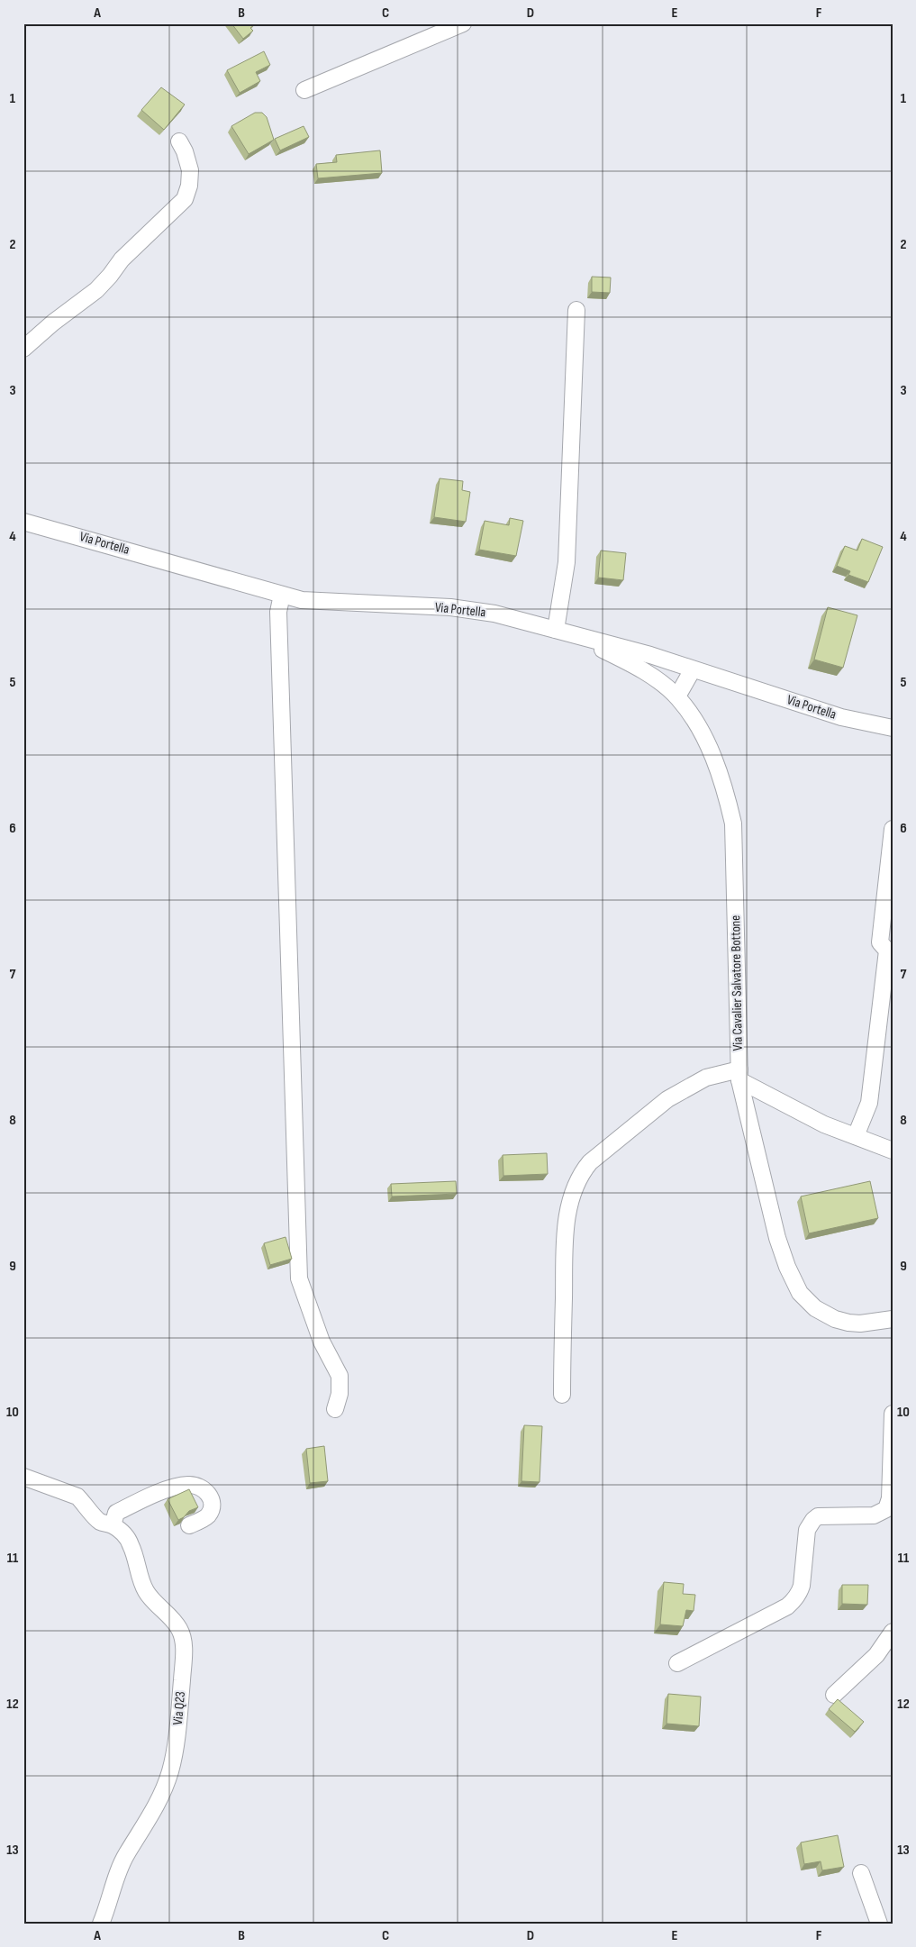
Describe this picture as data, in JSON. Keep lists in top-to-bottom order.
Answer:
{
  "streets": {
    "street": ["Via Portella", "Via Cavalier Salvatore Bottone", "Via Q23"]
  },
  "crossings": [
    ["Via Portella", "Via Cavalier Salvatore Bottone"]
  ],
  "grid": {
    "columns": [
      "A",
      "B",
      "C",
      "D",
      "E",
      "F"
    ],
    "rows": [
      "1",
      "2",
      "3",
      "4",
      "5",
      "6",
      "7",
      "8",
      "9",
      "10",
      "11",
      "12",
      "13"
    ]
  }
}
